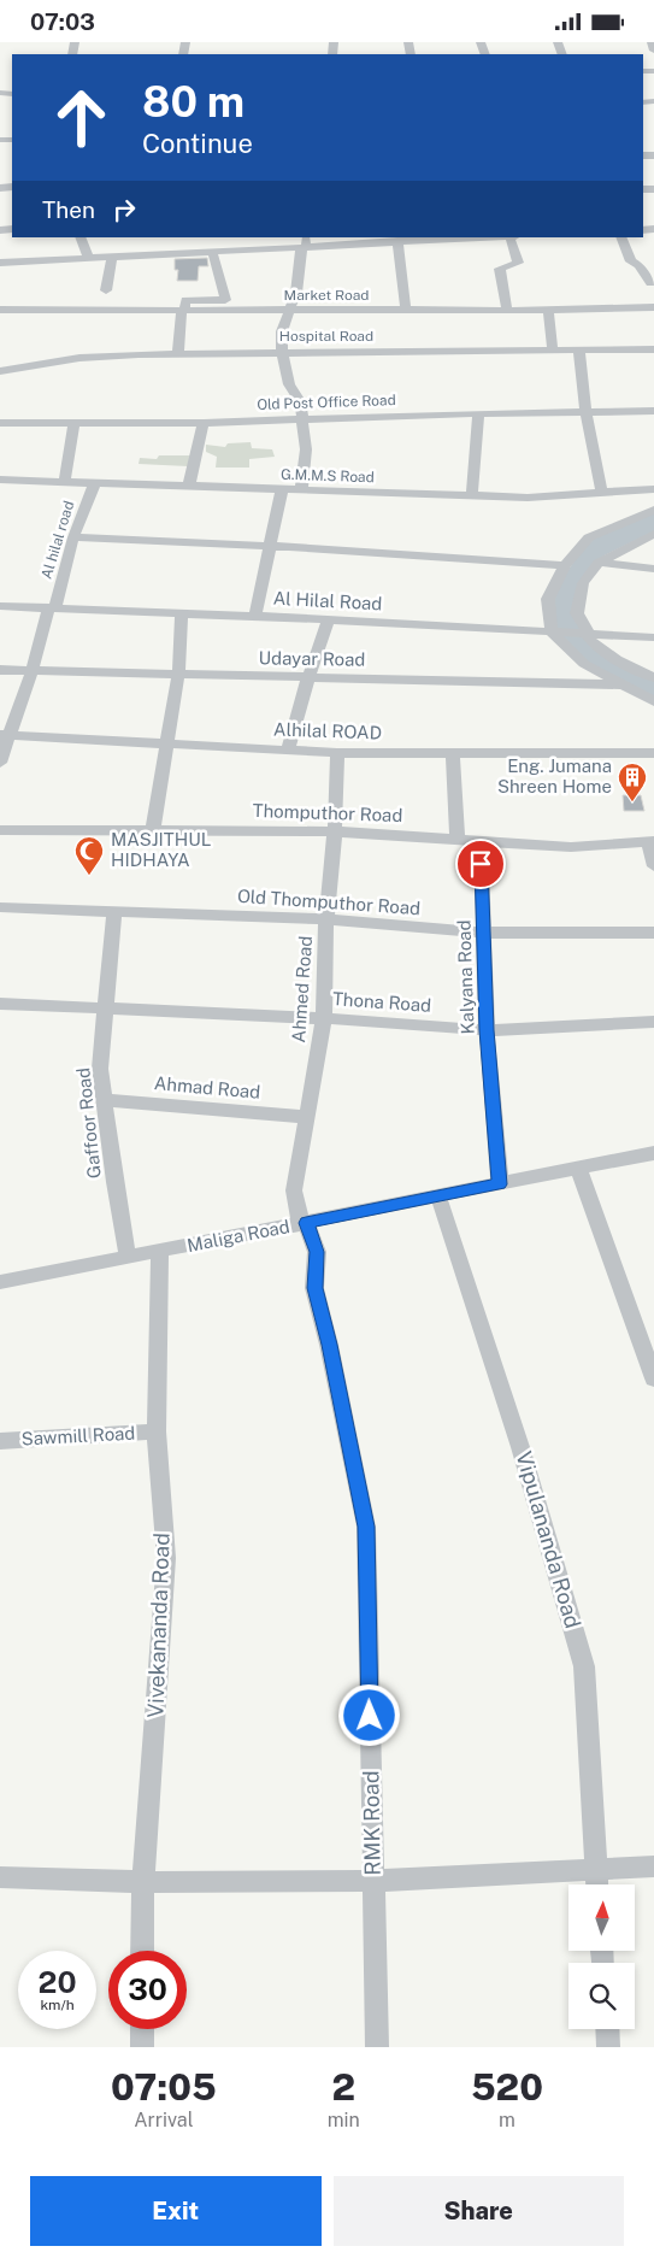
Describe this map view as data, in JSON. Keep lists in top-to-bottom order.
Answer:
{
  "streets": {
    "street": [
      "Market Road",
      "Hospital Road",
      "Old Post Office Road",
      "G.M.M.S Road",
      "Al hilal road",
      "Al Hilal Road",
      "Udayar Road",
      "Alhilal ROAD",
      "Thomputhor Road",
      "Old Thomputhor Road",
      "Kalyana Road",
      "Ahmed Road",
      "Thona Road",
      "Ahmad Road",
      "Gaffoor Road",
      "Maliga Road",
      "Sawmill Road",
      "Vipulananda Road",
      "Vivekananda Road",
      "RMK Road"
    ]
  },
  "crossings": [
    ["G.M.M.S Road", "Al hilal road"],
    ["Al hilal road", "Al Hilal Road"],
    ["Al hilal road", "Udayar Road"],
    ["Al hilal road", "Alhilal ROAD"],
    ["Alhilal ROAD", "Ahmed Road"],
    ["Thomputhor Road", "Kalyana Road"],
    ["Thomputhor Road", "Ahmed Road"],
    ["Old Thomputhor Road", "Kalyana Road"],
    ["Old Thomputhor Road", "Ahmed Road"],
    ["Old Thomputhor Road", "Gaffoor Road"],
    ["Kalyana Road", "Thona Road"],
    ["Kalyana Road", "Maliga Road"],
    ["Ahmed Road", "Thona Road"],
    ["Ahmed Road", "Ahmad Road"],
    ["Ahmed Road", "RMK Road"],
    ["Thona Road", "Gaffoor Road"],
    ["Ahmad Road", "Gaffoor Road"],
    ["Gaffoor Road", "Maliga Road"],
    ["Maliga Road", "Vipulananda Road"],
    ["Maliga Road", "Vivekananda Road"],
    ["Maliga Road", "RMK Road"],
    ["Sawmill Road", "Vivekananda Road"]
  ],
  "places": {
    "building": ["Eng. Jumana Shreen Home"],
    "mosque": ["MASJITHUL HIDHAYA"]
  },
  "north": "top",
  "page": {
    "status": "07:03",
    "turn": ["80 m", "Continue"],
    "then": "Then",
    "speed": "20 km/h",
    "limit": "30",
    "eta": [
      "07:05",
      "Arrival",
      "2",
      "min",
      "520",
      "m"
    ],
    "buttons": ["Exit", "Share"]
  }
}
